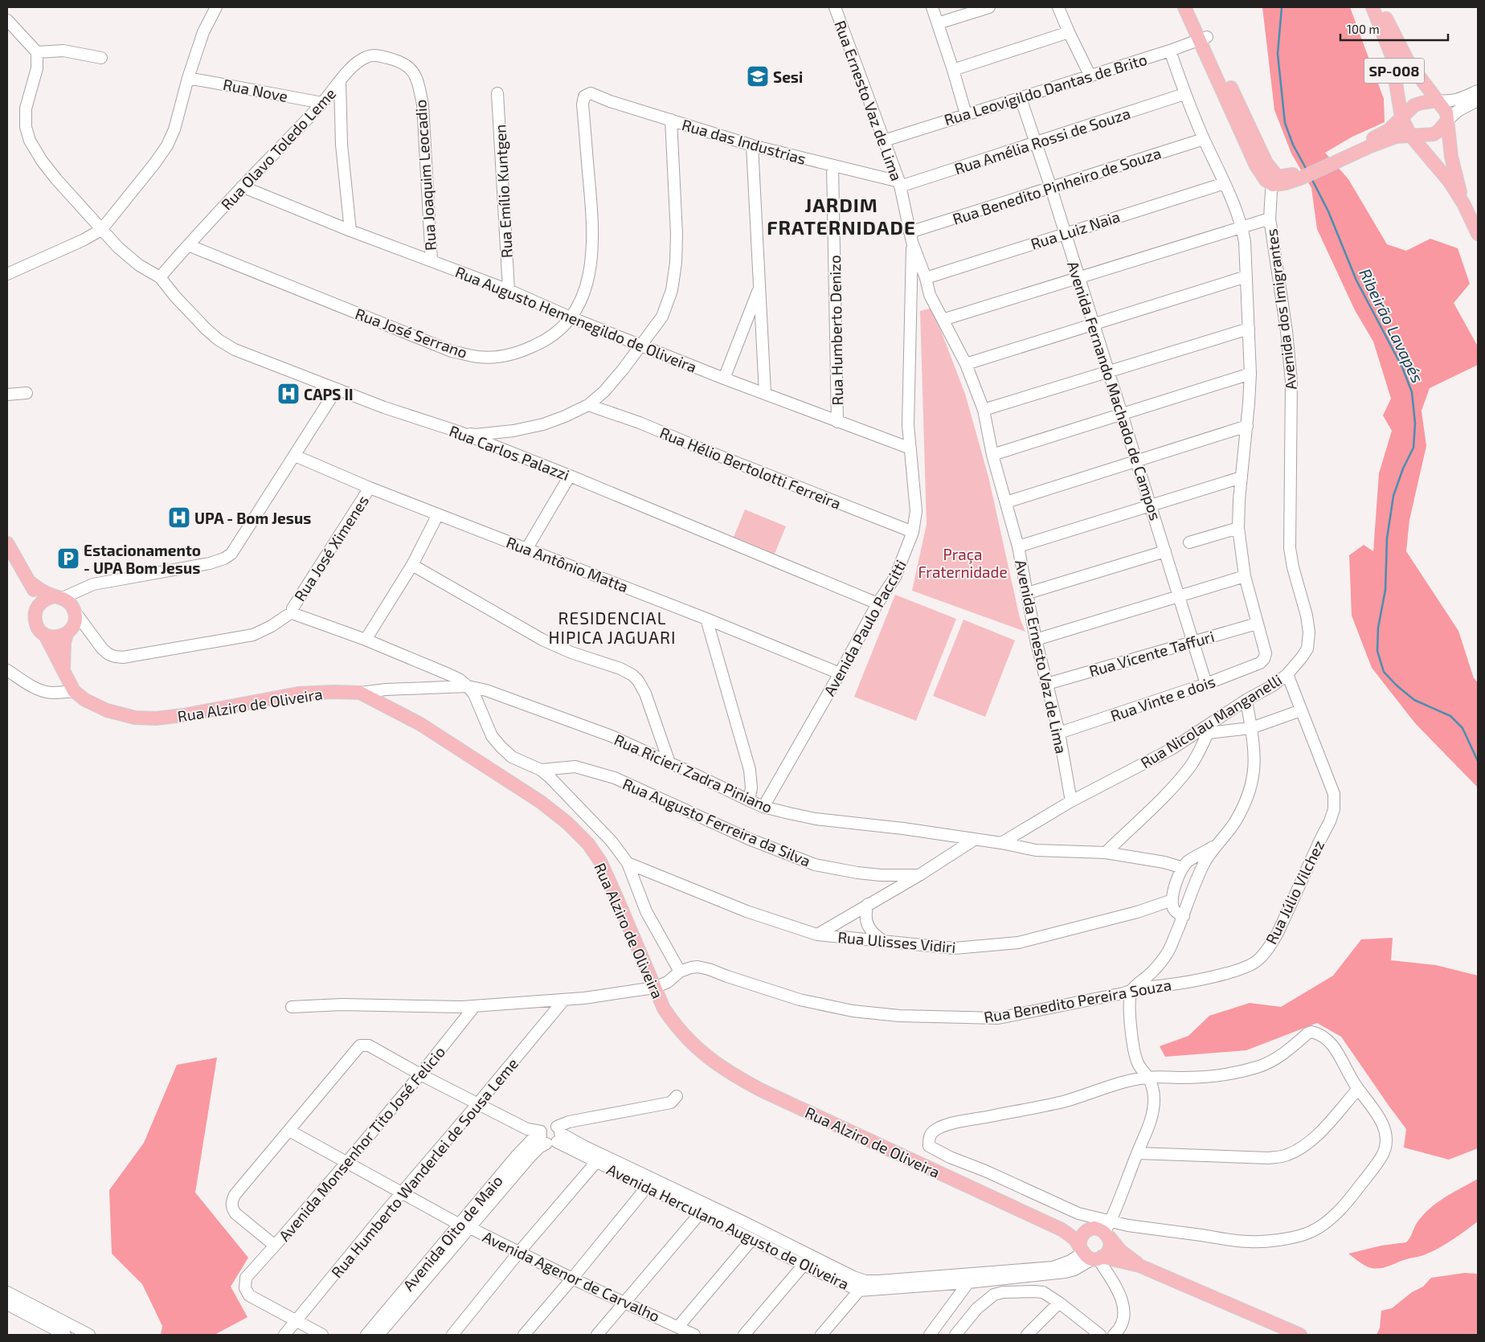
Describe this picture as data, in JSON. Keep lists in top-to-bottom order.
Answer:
{
  "streets": {
    "main road": ["SP-008", "Rua Alziro de Oliveira"],
    "street": [
      "Rua Leovigildo Dantas de Brito",
      "Rua Nove",
      "Rua Ernesto Vaz de Lima",
      "Rua Amélia Rossi de Souza",
      "Rua das Industrias",
      "Rua Olavo Toledo Leme",
      "Rua Joaquim Leocadio",
      "Rua Benedito Pinheiro de Souza",
      "Rua Emílio Kuntgen",
      "Rua Luiz Naia",
      "Avenida dos Imigrantes",
      "Rua Augusto Hemenegildo de Oliveira",
      "Rua Humberto Denizo",
      "Rua José Serrano",
      "Avenida Fernando Machado de Campos",
      "Rua Carlos Palazzi",
      "Rua Hélio Bertolotti Ferreira",
      "Rua José Ximenes",
      "Rua Antônio Matta",
      "Avenida Paulo Paccitti",
      "Rua Vicente Taffuri",
      "Avenida Ernesto Vaz de Lima",
      "Rua Vinte e dois",
      "Rua Nicolau Manganelli",
      "Rua Ricieri Zadra Piniano",
      "Rua Augusto Ferreira da Silva",
      "Rua Júlio Vilchez",
      "Rua Ulisses Vidiri",
      "Rua Benedito Pereira Souza",
      "Avenida Monsenhor Tito José Felicio",
      "Rua Humberto Wanderlei de Sousa Leme",
      "Avenida Herculano Augusto de Oliveira",
      "Avenida Oito de Maio",
      "Avenida Agenor de Carvalho"
    ]
  },
  "crossings": [
    ["Rua Leovigildo Dantas de Brito", "Rua Ernesto Vaz de Lima"],
    ["Rua Leovigildo Dantas de Brito", "Avenida Fernando Machado de Campos"],
    ["Rua Nove", "Rua Olavo Toledo Leme"],
    ["Rua Ernesto Vaz de Lima", "Rua Amélia Rossi de Souza"],
    ["Rua Ernesto Vaz de Lima", "Rua das Industrias"],
    ["Rua Ernesto Vaz de Lima", "Rua Benedito Pinheiro de Souza"],
    ["Rua Ernesto Vaz de Lima", "Avenida Paulo Paccitti"],
    ["Rua Ernesto Vaz de Lima", "Avenida Ernesto Vaz de Lima"],
    ["Rua Amélia Rossi de Souza", "Rua das Industrias"],
    ["Rua Amélia Rossi de Souza", "Avenida Fernando Machado de Campos"],
    ["Rua das Industrias", "Rua Humberto Denizo"],
    ["Rua das Industrias", "Rua José Serrano"],
    ["Rua Olavo Toledo Leme", "Rua Joaquim Leocadio"],
    ["Rua Olavo Toledo Leme", "Rua Augusto Hemenegildo de Oliveira"],
    ["Rua Olavo Toledo Leme", "Rua José Serrano"],
    ["Rua Olavo Toledo Leme", "Rua Carlos Palazzi"],
    ["Rua Joaquim Leocadio", "Rua Augusto Hemenegildo de Oliveira"],
    ["Rua Benedito Pinheiro de Souza", "Avenida Fernando Machado de Campos"],
    ["Rua Benedito Pinheiro de Souza", "Avenida Paulo Paccitti"],
    ["Rua Benedito Pinheiro de Souza", "Avenida Ernesto Vaz de Lima"],
    ["Rua Emílio Kuntgen", "Rua Augusto Hemenegildo de Oliveira"],
    ["Rua Luiz Naia", "Avenida Fernando Machado de Campos"],
    ["Rua Luiz Naia", "Avenida Ernesto Vaz de Lima"],
    ["Avenida dos Imigrantes", "Rua Nicolau Manganelli"],
    ["Rua Augusto Hemenegildo de Oliveira", "Rua Humberto Denizo"],
    ["Rua Augusto Hemenegildo de Oliveira", "Rua José Serrano"],
    ["Rua Augusto Hemenegildo de Oliveira", "Avenida Paulo Paccitti"],
    ["Avenida Fernando Machado de Campos", "Rua Vicente Taffuri"],
    ["Avenida Fernando Machado de Campos", "Rua Vinte e dois"],
    ["Rua Carlos Palazzi", "Avenida Paulo Paccitti"],
    ["Rua Hélio Bertolotti Ferreira", "Avenida Paulo Paccitti"],
    ["Rua José Ximenes", "Rua Antônio Matta"],
    ["Rua Antônio Matta", "Avenida Paulo Paccitti"],
    ["Avenida Paulo Paccitti", "Avenida Ernesto Vaz de Lima"],
    ["Avenida Paulo Paccitti", "Rua Ricieri Zadra Piniano"],
    ["Rua Vicente Taffuri", "Avenida Ernesto Vaz de Lima"],
    ["Rua Vicente Taffuri", "Rua Vinte e dois"],
    ["Avenida Ernesto Vaz de Lima", "Rua Vinte e dois"],
    ["Avenida Ernesto Vaz de Lima", "Rua Nicolau Manganelli"],
    ["Rua Alziro de Oliveira", "Rua Ricieri Zadra Piniano"],
    ["Rua Alziro de Oliveira", "Rua Benedito Pereira Souza"],
    ["Rua Alziro de Oliveira", "Avenida Herculano Augusto de Oliveira"],
    ["Rua Nicolau Manganelli", "Rua Ricieri Zadra Piniano"],
    ["Rua Júlio Vilchez", "Rua Benedito Pereira Souza"],
    ["Rua Benedito Pereira Souza", "Avenida Monsenhor Tito José Felicio"],
    ["Rua Benedito Pereira Souza", "Rua Humberto Wanderlei de Sousa Leme"],
    ["Avenida Monsenhor Tito José Felicio", "Rua Humberto Wanderlei de Sousa Leme"],
    ["Avenida Monsenhor Tito José Felicio", "Avenida Agenor de Carvalho"],
    ["Rua Humberto Wanderlei de Sousa Leme", "Avenida Agenor de Carvalho"],
    ["Avenida Herculano Augusto de Oliveira", "Avenida Oito de Maio"],
    ["Avenida Oito de Maio", "Avenida Agenor de Carvalho"]
  ],
  "districts": ["JARDIM FRATERNIDADE", "RESIDENCIAL HIPICA JAGUARI"],
  "water": ["Ribeirão Lavapés"],
  "parks": ["Praça Fraternidade"],
  "places": {
    "school or university": ["Sesi"],
    "hospital": ["CAPS II", "UPA - Bom Jesus"],
    "parking": ["Estacionamento - UPA Bom Jesus"]
  },
  "scale_bar": "100 m"
}
